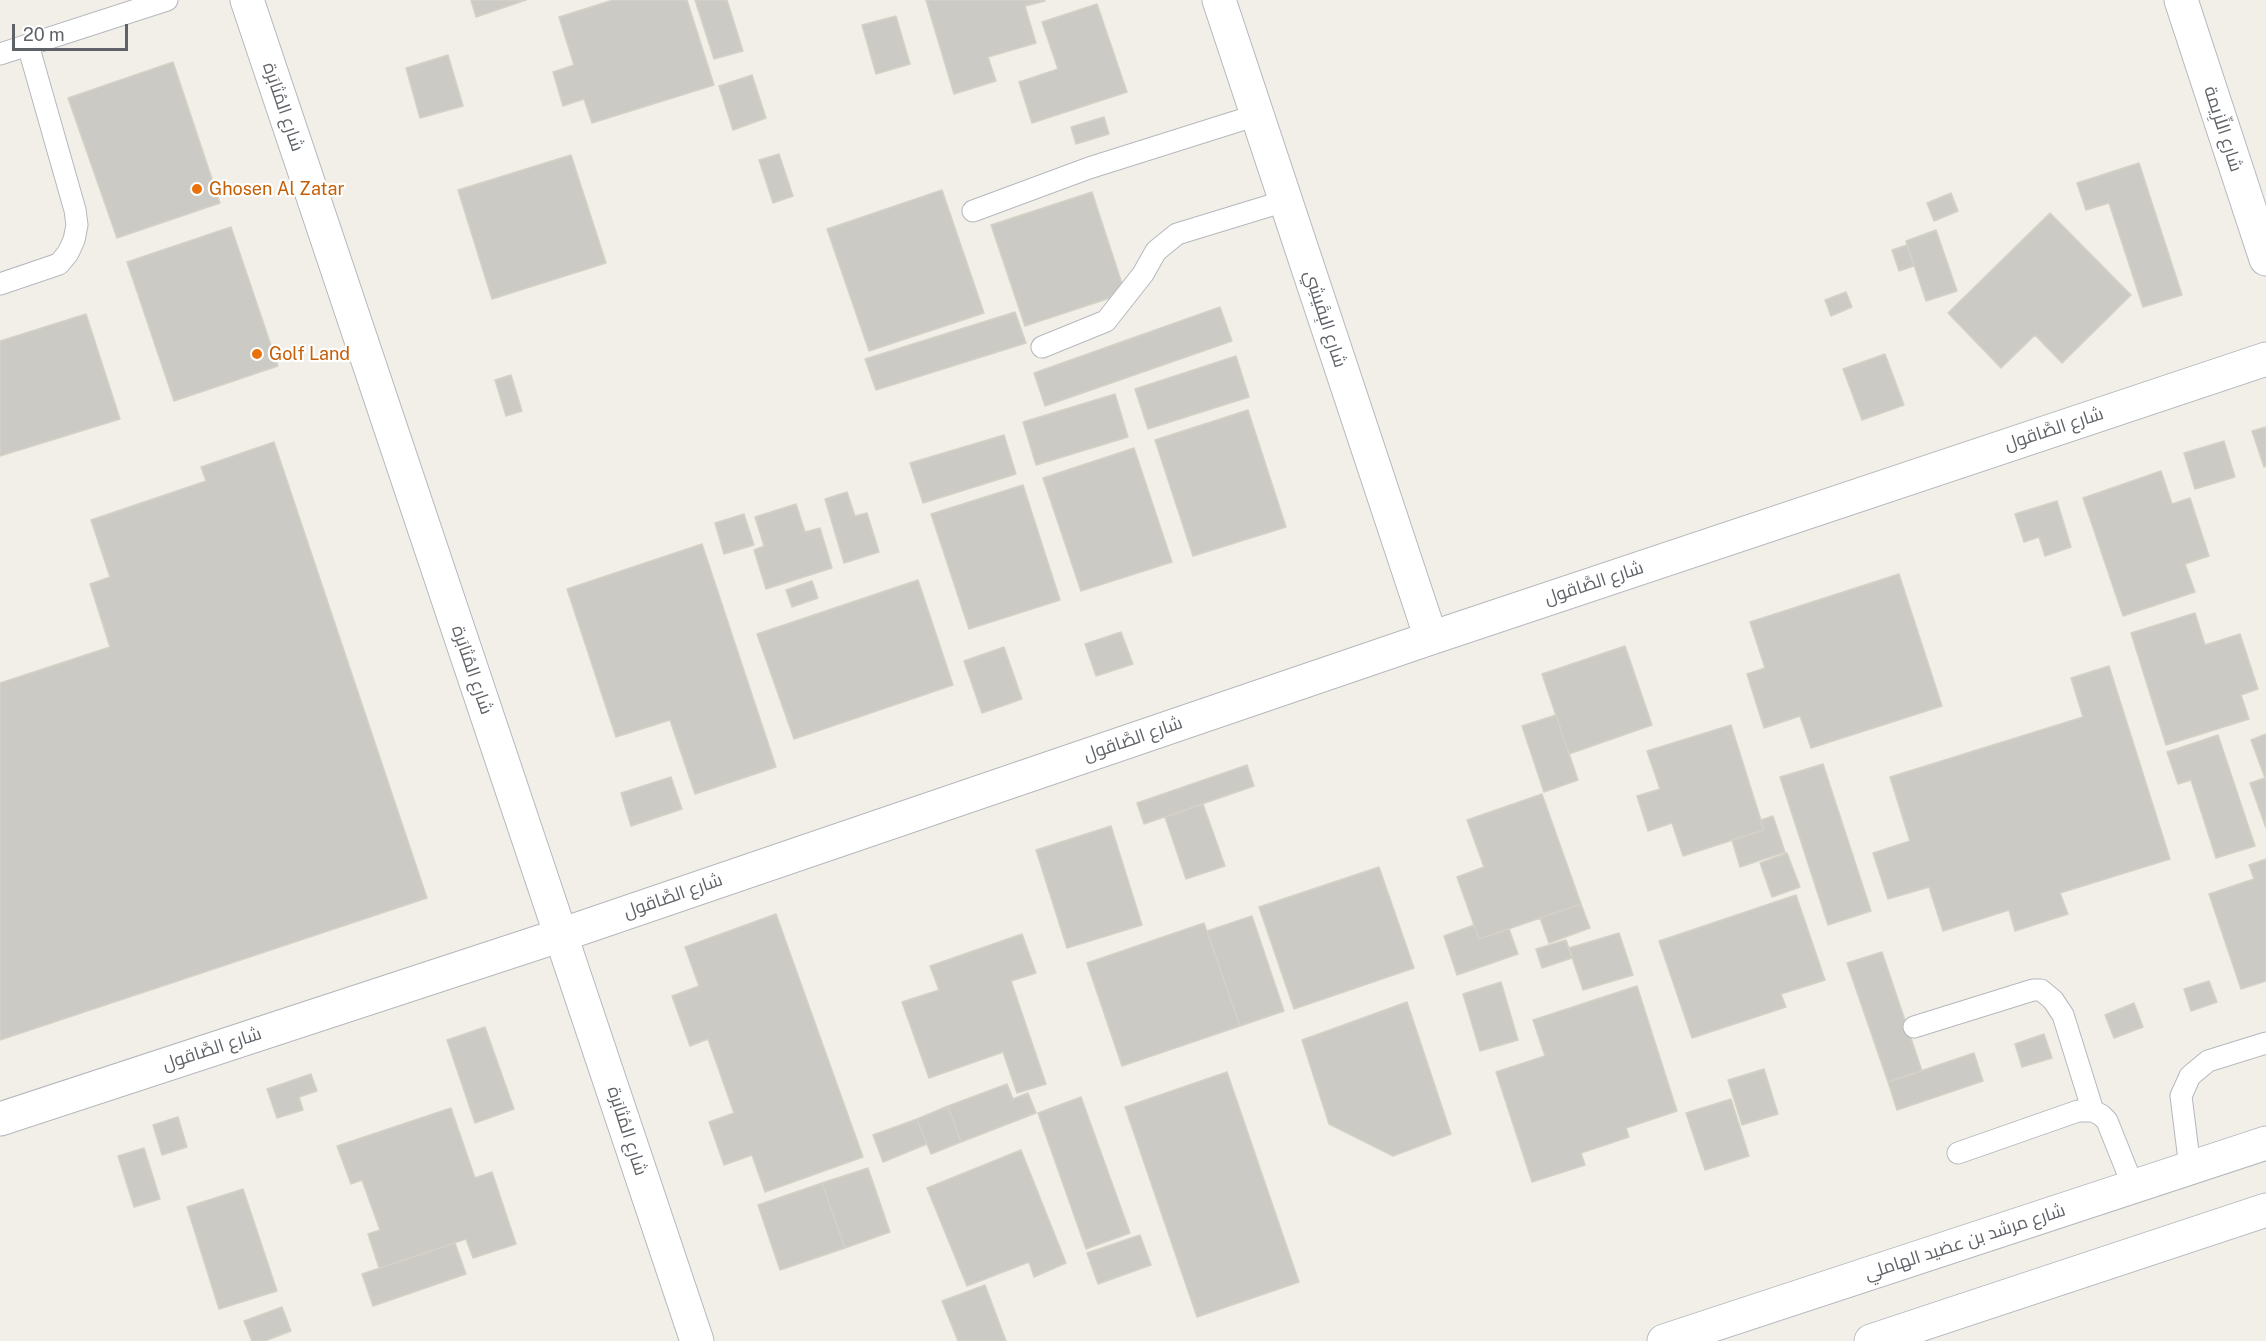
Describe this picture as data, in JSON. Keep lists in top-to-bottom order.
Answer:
{
  "streets": {
    "street": [
      "شارع المُثابَرة",
      "شارع اللِّزِيمة",
      "شارع البِقَيشِي",
      "شارع الصَّاقول",
      "شارع مرشد بن عضيد الهاملي"
    ]
  },
  "crossings": [
    ["شارع المُثابَرة", "شارع الصَّاقول"],
    ["شارع البِقَيشِي", "شارع الصَّاقول"]
  ],
  "places": ["Ghosen Al Zatar", "Golf Land"],
  "scale_bar": "20 m"
}
